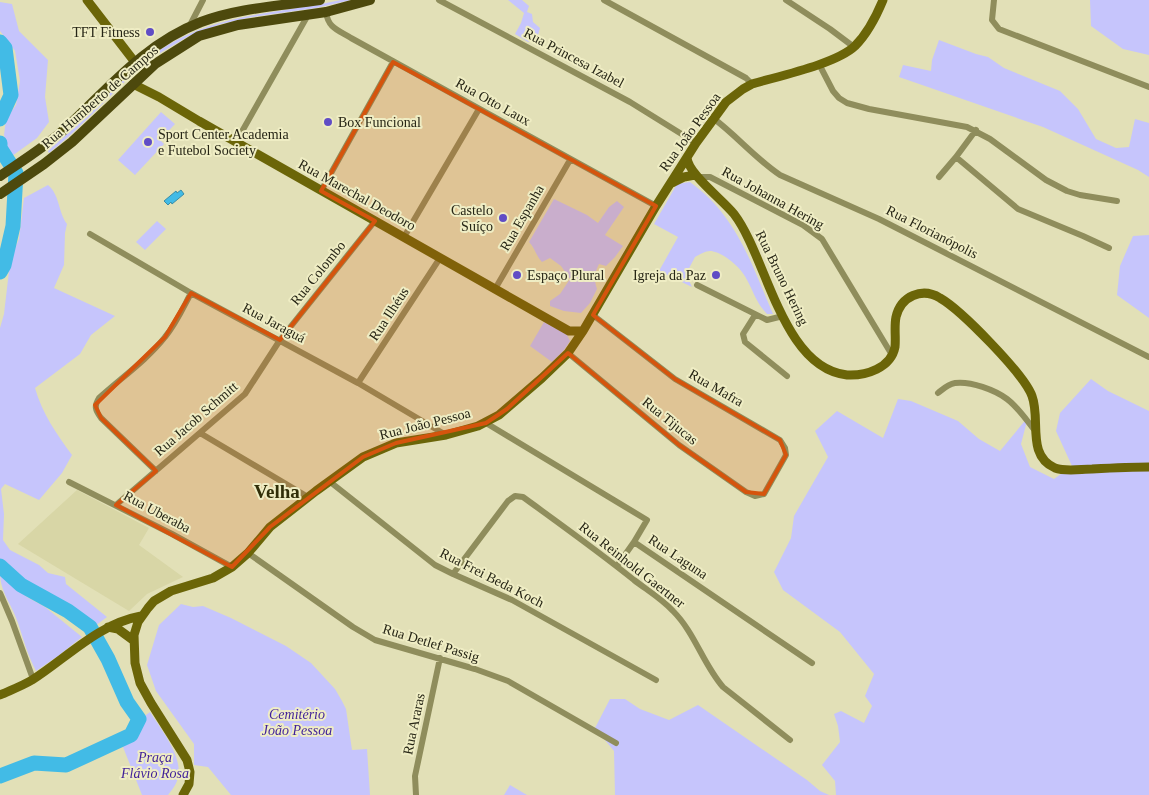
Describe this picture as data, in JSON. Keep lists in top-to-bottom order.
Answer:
{
  "streets": {
    "main road": [
      "Rua Humberto de Campos",
      "Rua João Pessoa",
      "Rua Marechal Deodoro",
      "Rua Bruno Hering"
    ],
    "street": [
      "Rua Princesa Izabel",
      "Rua Otto Laux",
      "Rua Johanna Hering",
      "Rua Espanha",
      "Rua Florianópolis",
      "Rua Colombo",
      "Rua Ilhéus",
      "Rua Jaraguá",
      "Rua Mafra",
      "Rua Jacob Schmitt",
      "Rua Tijucas",
      "Rua Uberaba",
      "Rua Laguna",
      "Rua Reinhold Gaertner",
      "Rua Frei Beda Koch",
      "Rua Detlef Passig",
      "Rua Araras"
    ]
  },
  "crossings": [
    ["Rua Princesa Izabel", "Rua João Pessoa"],
    ["Rua Humberto de Campos", "Rua Otto Laux"],
    ["Rua Humberto de Campos", "Rua Marechal Deodoro"],
    ["Rua Otto Laux", "Rua João Pessoa"],
    ["Rua Otto Laux", "Rua Espanha"],
    ["Rua João Pessoa", "Rua Marechal Deodoro"],
    ["Rua João Pessoa", "Rua Florianópolis"],
    ["Rua João Pessoa", "Rua Bruno Hering"],
    ["Rua João Pessoa", "Rua Jaraguá"],
    ["Rua João Pessoa", "Rua Mafra"],
    ["Rua João Pessoa", "Rua Tijucas"],
    ["Rua João Pessoa", "Rua Uberaba"],
    ["Rua João Pessoa", "Rua Laguna"],
    ["Rua João Pessoa", "Rua Frei Beda Koch"],
    ["Rua João Pessoa", "Rua Detlef Passig"],
    ["Rua Marechal Deodoro", "Rua Espanha"],
    ["Rua Marechal Deodoro", "Rua Colombo"],
    ["Rua Marechal Deodoro", "Rua Ilhéus"],
    ["Rua Johanna Hering", "Rua Bruno Hering"],
    ["Rua Colombo", "Rua Jaraguá"],
    ["Rua Colombo", "Rua Jacob Schmitt"],
    ["Rua Ilhéus", "Rua Jaraguá"],
    ["Rua Jaraguá", "Rua Jacob Schmitt"],
    ["Rua Mafra", "Rua Tijucas"],
    ["Rua Jacob Schmitt", "Rua Uberaba"],
    ["Rua Reinhold Gaertner", "Rua Frei Beda Koch"],
    ["Rua Detlef Passig", "Rua Araras"]
  ],
  "districts": ["Velha"],
  "parks": ["Cemitério João Pessoa", "Praça Flávio Rosa"],
  "places": [
    "TFT Fitness",
    "Box Funcional",
    "Sport Center Academia e Futebol Society",
    "Castelo Suíço",
    "Espaço Plural",
    "Igreja da Paz"
  ]
}
